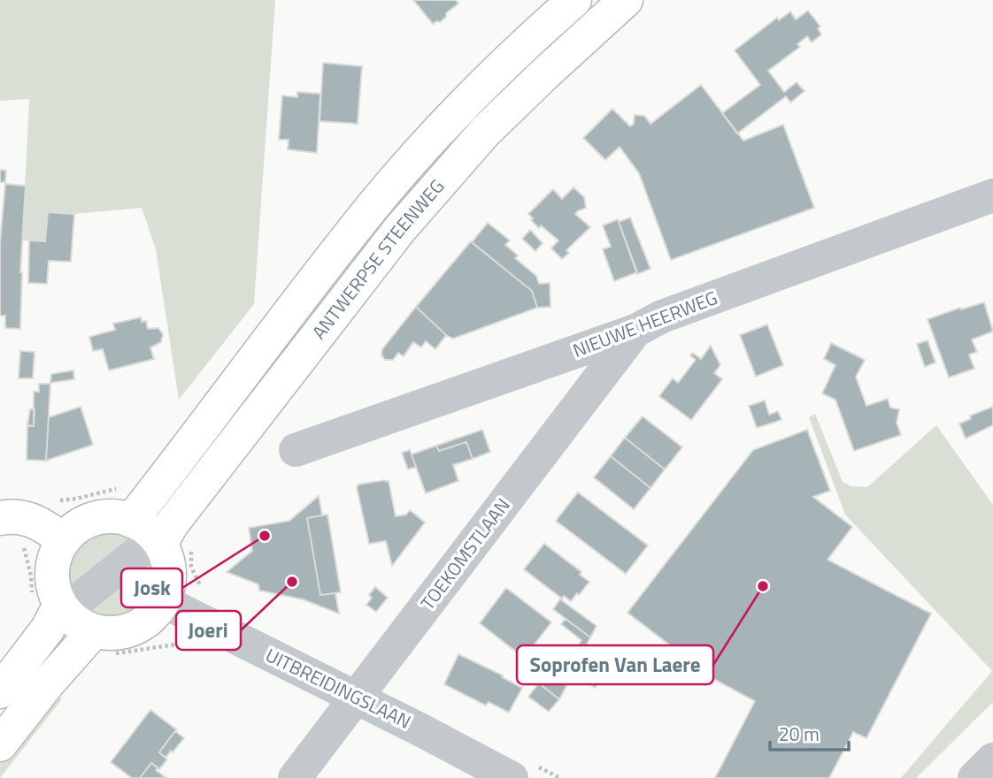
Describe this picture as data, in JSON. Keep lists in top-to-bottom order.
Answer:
{
  "streets": {
    "main road": ["ANTWERPSE STEENWEG"],
    "street": ["NIEUWE HEERWEG", "TOEKOMSTLAAN", "UITBREIDINGSLAAN"]
  },
  "crossings": [
    ["NIEUWE HEERWEG", "TOEKOMSTLAAN"],
    ["TOEKOMSTLAAN", "UITBREIDINGSLAAN"]
  ],
  "places": ["Josk", "Joeri", "Soprofen Van Laere"],
  "scale_bar": "20 m"
}
